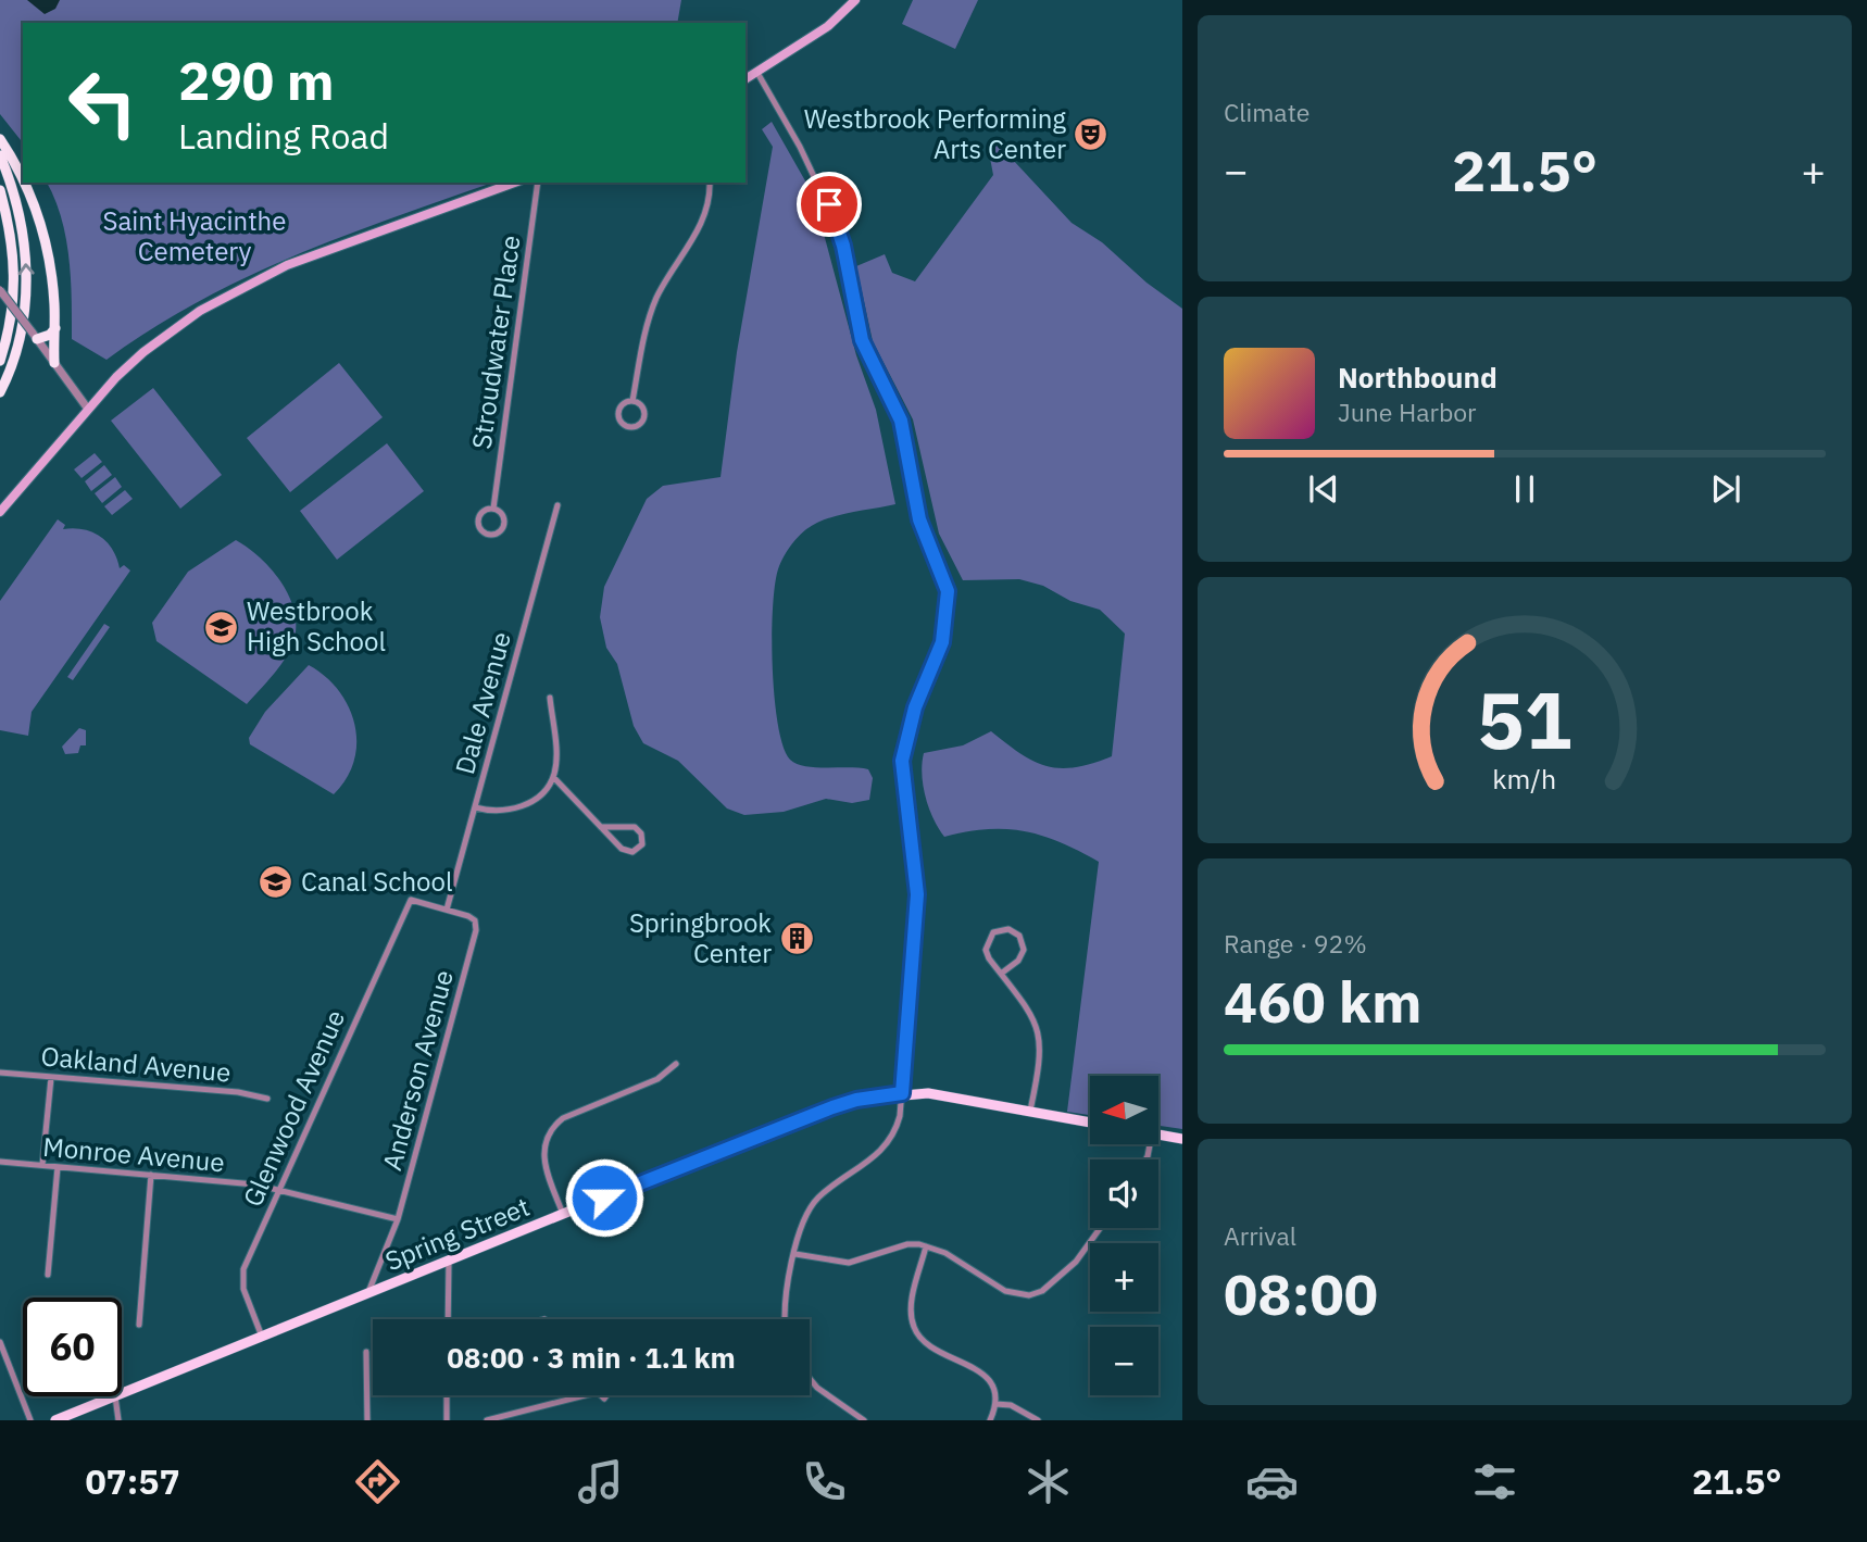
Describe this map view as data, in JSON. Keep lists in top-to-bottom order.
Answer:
{
  "streets": {
    "main road": ["Spring Street"],
    "street": [
      "Stroudwater Place",
      "Dale Avenue",
      "Oakland Avenue",
      "Anderson Avenue",
      "Glenwood Avenue",
      "Monroe Avenue"
    ]
  },
  "crossings": [
    ["Dale Avenue", "Anderson Avenue"],
    ["Anderson Avenue", "Glenwood Avenue"],
    ["Anderson Avenue", "Monroe Avenue"],
    ["Anderson Avenue", "Spring Street"],
    ["Glenwood Avenue", "Monroe Avenue"],
    ["Glenwood Avenue", "Spring Street"]
  ],
  "parks": ["Saint Hyacinthe Cemetery"],
  "places": {
    "theatre": ["Westbrook Performing Arts Center"],
    "school or university": ["Westbrook High School", "Canal School"],
    "building": ["Springbrook Center"]
  },
  "north": "left",
  "page": {
    "tile": [
      "Climate",
      ["Range · 92%", "460 km"],
      ["Arrival", "08:00"]
    ],
    "turn": ["290 m", "Landing Road"],
    "heat": ["−", "21.5°", "+"],
    "song": ["Northbound", "June Harbor"],
    "map_buttons": ["+", "−"],
    "limit": "60",
    "trip": "08:00 · 3 min · 1.1 km",
    "tabs": ["07:57", "21.5°"],
    "gauge": ["51", "km/h"]
  }
}
